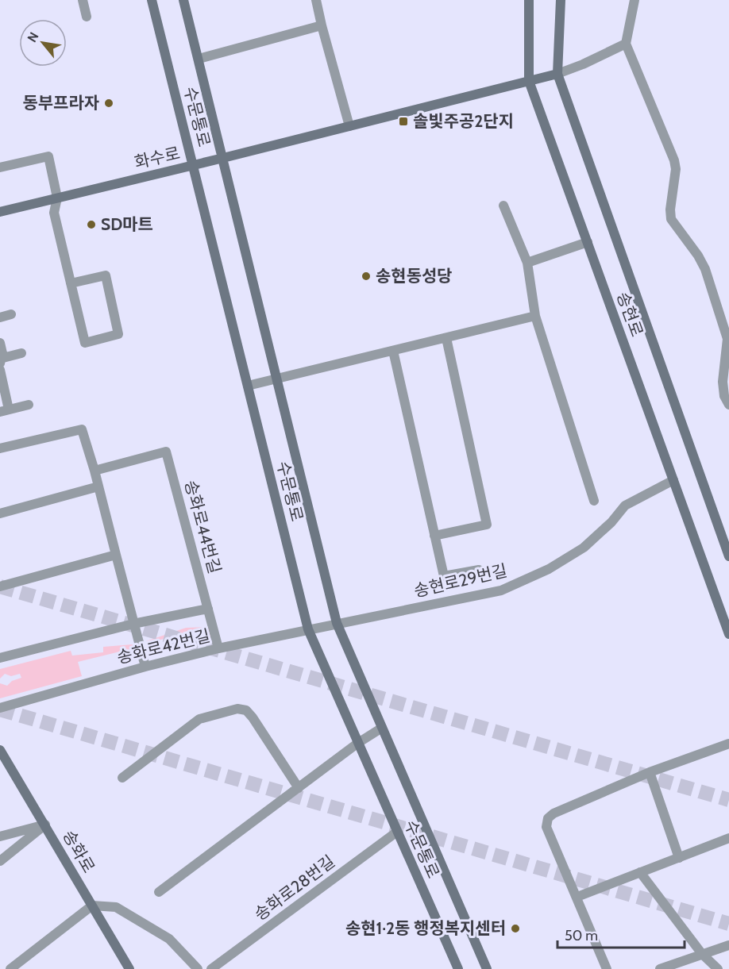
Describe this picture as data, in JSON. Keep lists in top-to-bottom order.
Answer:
{
  "streets": {
    "street": [
      "수문통로",
      "화수로",
      "송현로",
      "송화로44번길",
      "송현로29번길",
      "송화로42번길",
      "송화로",
      "송화로28번길"
    ]
  },
  "crossings": [
    ["수문통로", "화수로"],
    ["수문통로", "송현로29번길"],
    ["수문통로", "송화로42번길"],
    ["수문통로", "송화로28번길"],
    ["화수로", "송현로"],
    ["송현로", "송현로29번길"],
    ["송현로29번길", "송화로42번길"]
  ],
  "places": {
    "other": [
      "동부프라자",
      "SD마트",
      "송현동성당",
      "송현1·2동 행정복지센터"
    ],
    "transit": ["솔빛주공2단지"]
  },
  "scale_bar": "50 m",
  "north": "top left"
}
